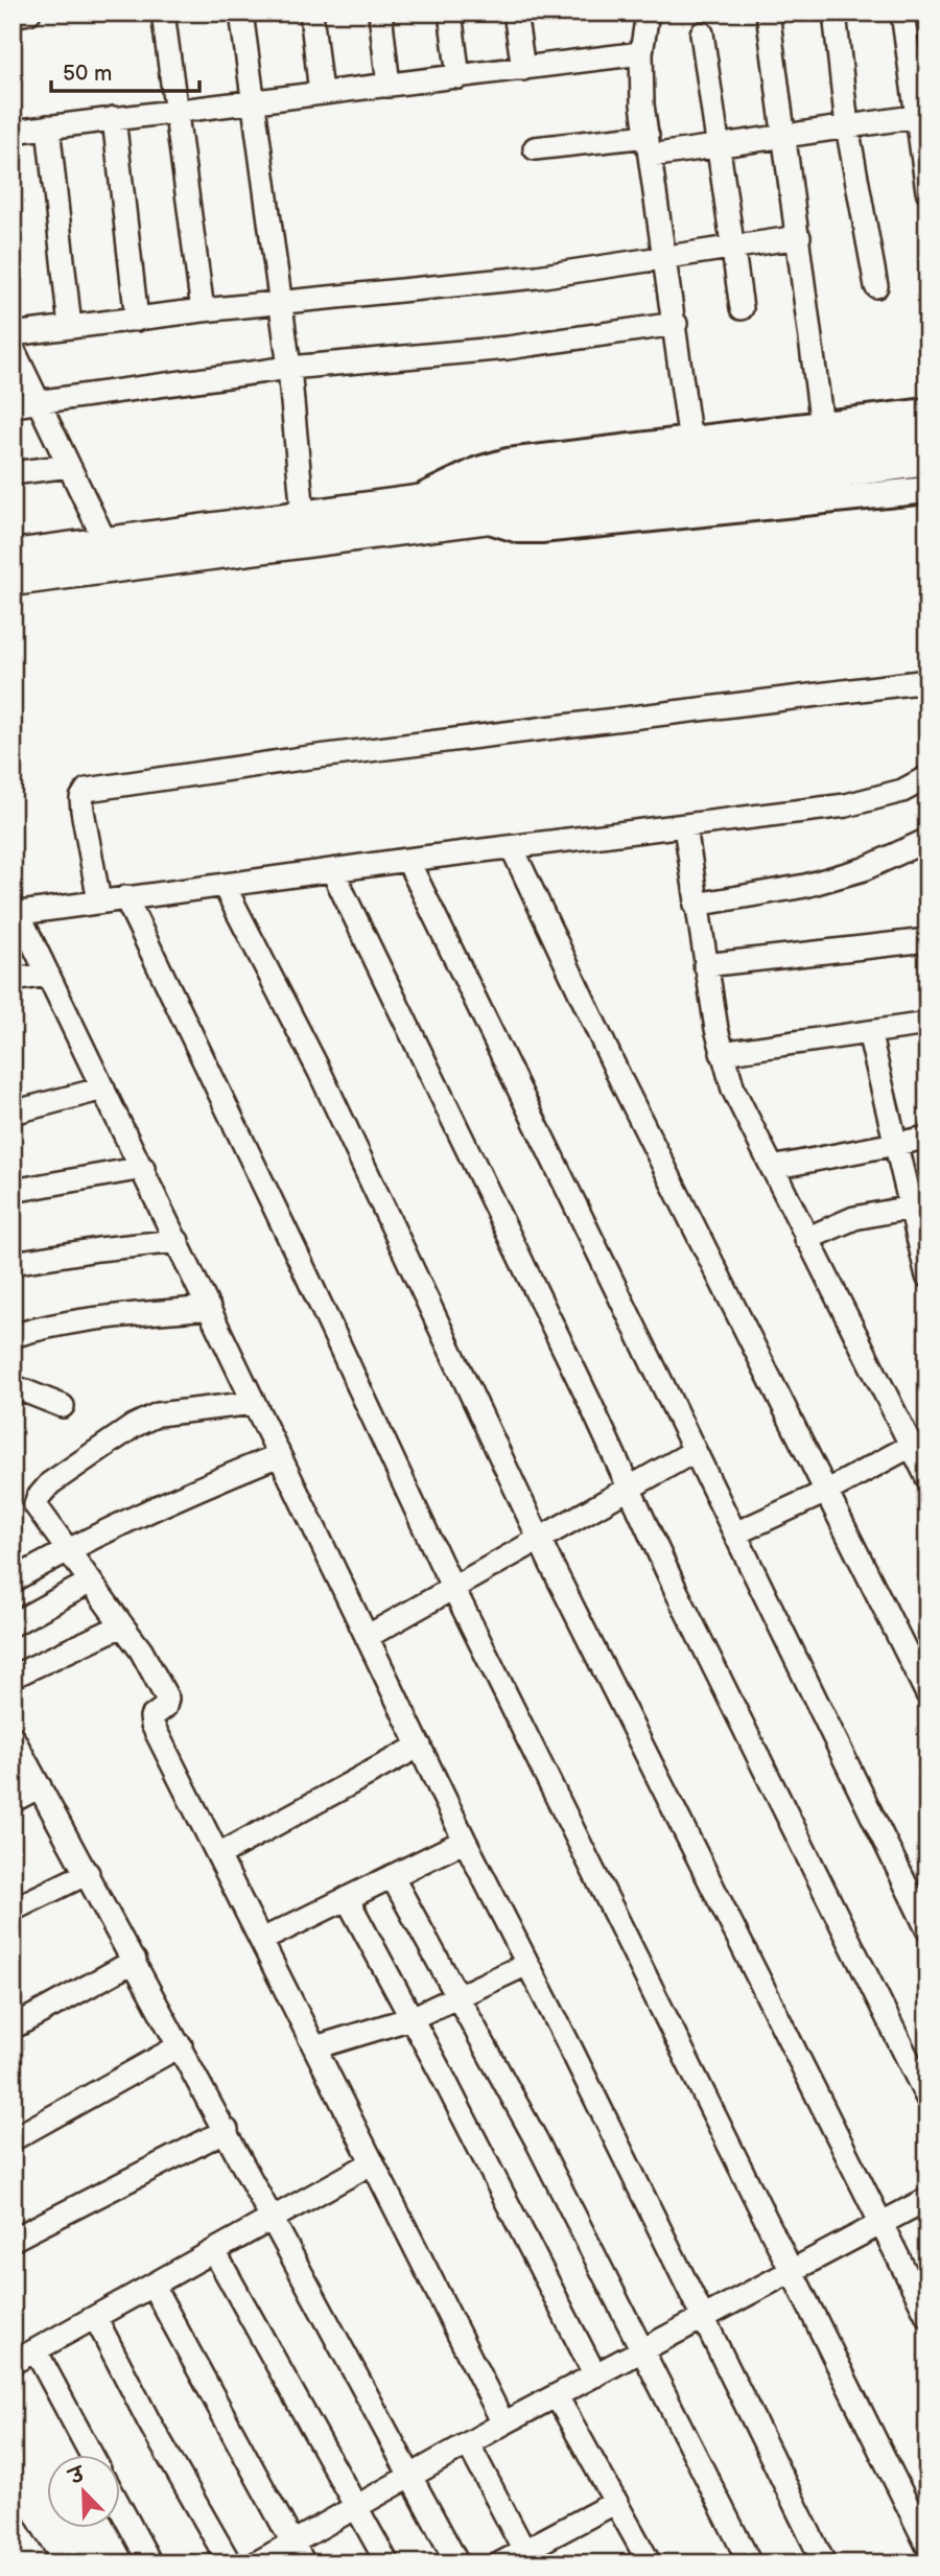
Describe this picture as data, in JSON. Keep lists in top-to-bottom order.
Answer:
{
  "scale_bar": "50 m",
  "north": "top left"
}
